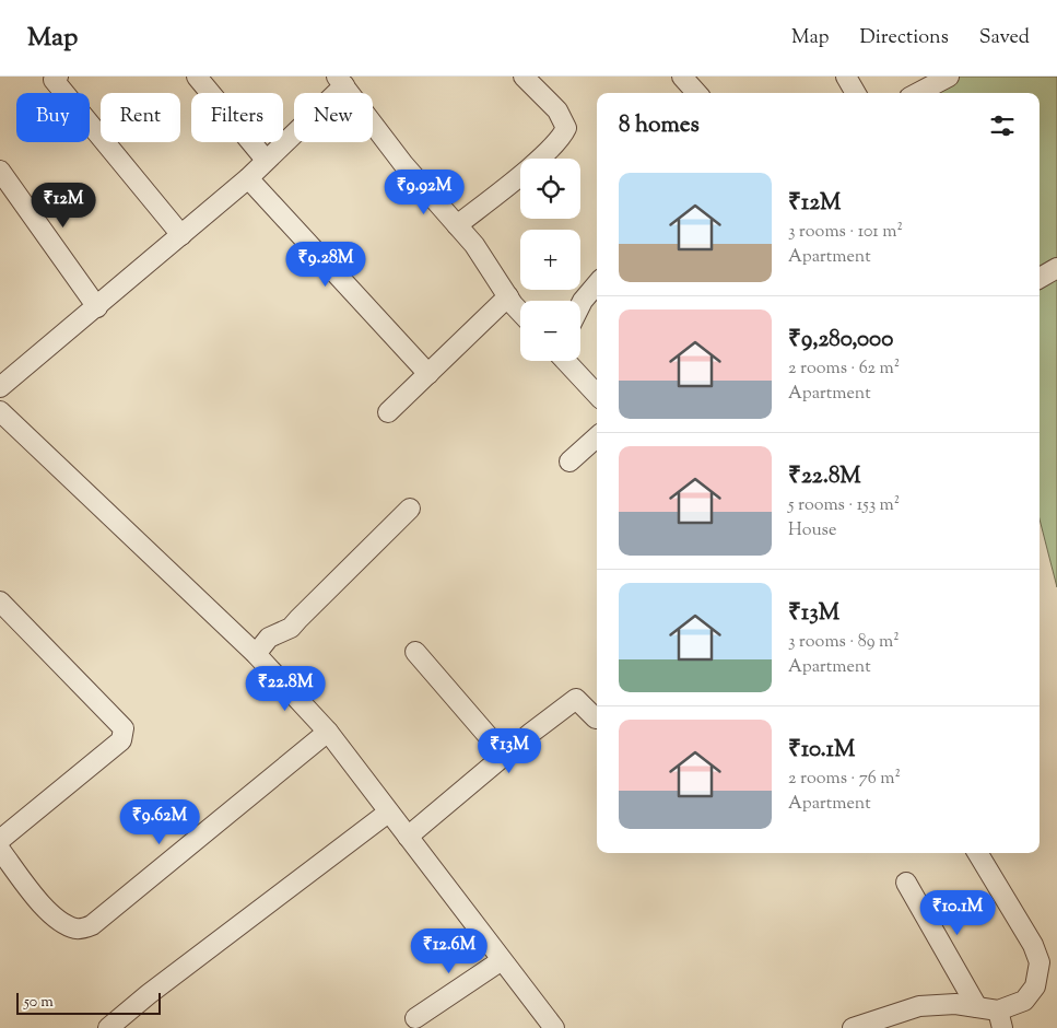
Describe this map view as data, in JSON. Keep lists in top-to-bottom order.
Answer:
{
  "scale_bar": "50 m",
  "page": {
    "header": "Map",
    "nav": ["Map", "Directions", "Saved"],
    "chip": [
      "Buy",
      "Rent",
      "Filters",
      "New"
    ],
    "heading": "8 homes",
    "map_buttons": ["+", "−"],
    "list": [
      {
        "name": "₹12M",
        "note": "3 rooms · 101 m² · Apartment"
      },
      {
        "name": "₹9,280,000",
        "note": "2 rooms · 62 m² · Apartment"
      },
      {
        "name": "₹22.8M",
        "note": "5 rooms · 153 m² · House"
      },
      {
        "name": "₹13M",
        "note": "3 rooms · 89 m² · Apartment"
      },
      {
        "name": "₹10.1M",
        "note": "2 rooms · 76 m² · Apartment"
      }
    ],
    "price": [
      "₹9.92M",
      "₹12M",
      "₹9.28M",
      "₹22.8M",
      "₹13M",
      "₹9.62M",
      "₹10.1M",
      "₹12.6M"
    ],
    "scale": "50 m"
  }
}
